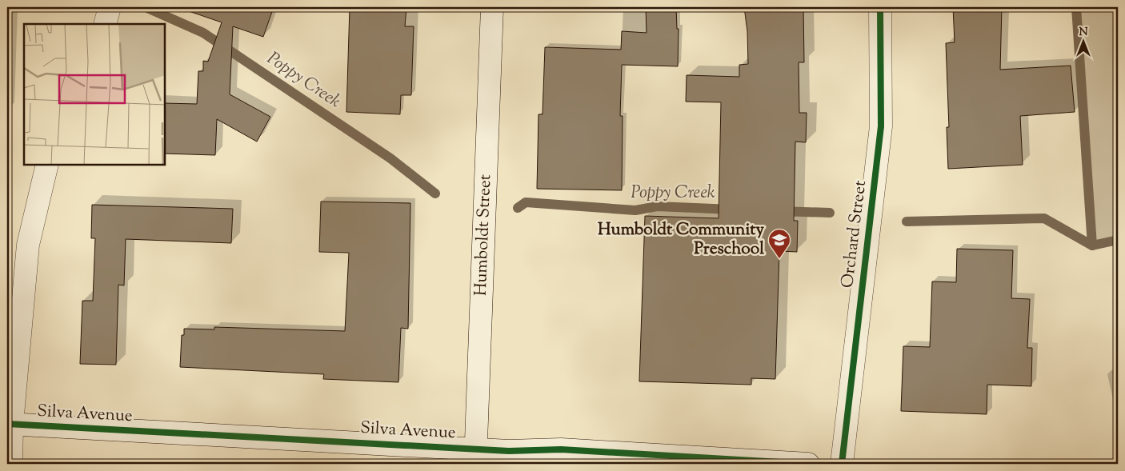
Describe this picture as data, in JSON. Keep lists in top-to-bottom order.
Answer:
{
  "streets": {
    "street": ["Orchard Street", "Humboldt Street", "Silva Avenue"]
  },
  "crossings": [
    ["Humboldt Street", "Silva Avenue"]
  ],
  "water": ["Poppy Creek"],
  "places": {
    "school or university": ["Humboldt Community Preschool"]
  },
  "north": "top"
}
